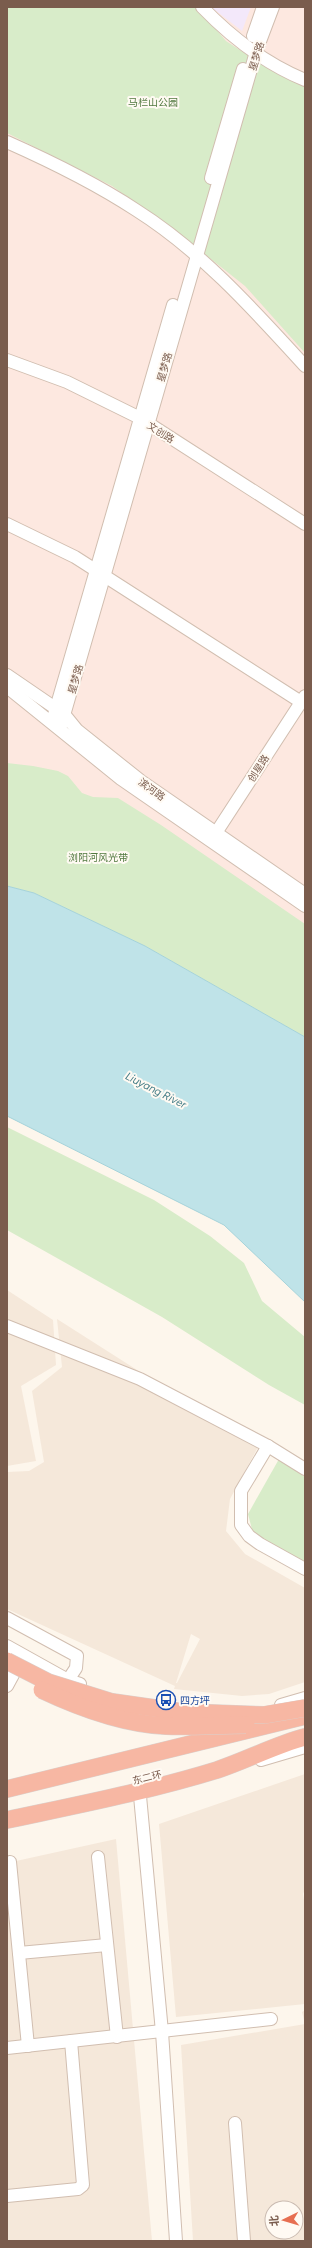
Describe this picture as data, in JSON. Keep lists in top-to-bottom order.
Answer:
{
  "streets": {
    "highway": ["东二环"],
    "street": [
      "星梦路",
      "文创路",
      "创星路",
      "滨河路"
    ]
  },
  "crossings": [
    ["星梦路", "文创路"],
    ["星梦路", "滨河路"],
    ["创星路", "滨河路"]
  ],
  "water": ["Liuyang River"],
  "parks": ["马栏山公园", "浏阳河风光带"],
  "places": {
    "bus stop": ["四方坪"]
  },
  "north": "left"
}
